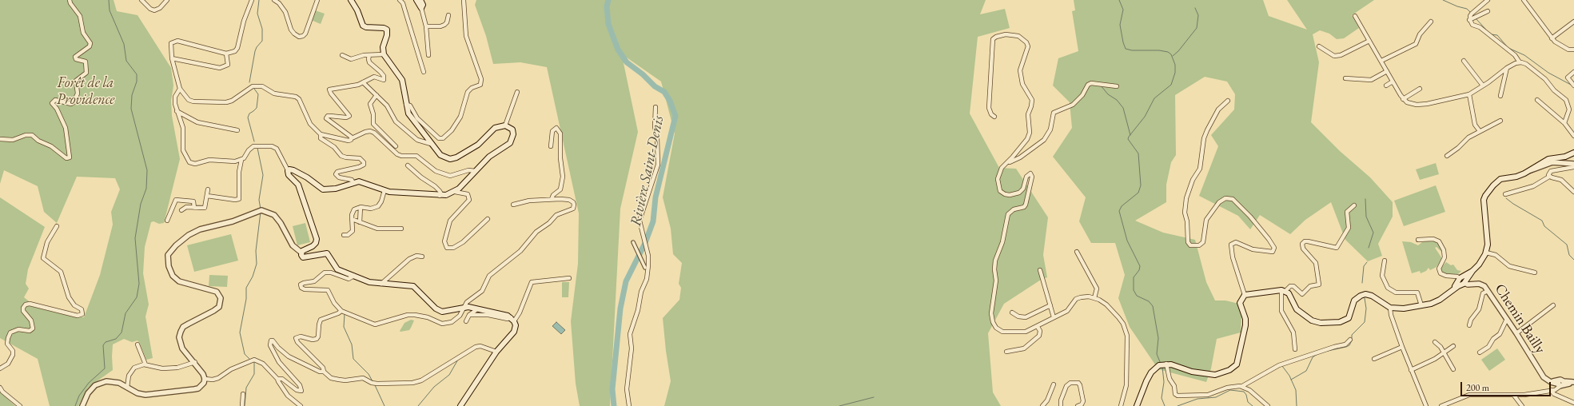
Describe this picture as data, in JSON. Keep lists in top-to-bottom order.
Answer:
{
  "streets": {
    "street": ["Chemin Bailly"]
  },
  "water": ["Rivière Saint-Denis"],
  "parks": ["Forêt de la Providence"],
  "scale_bar": "200 m"
}
